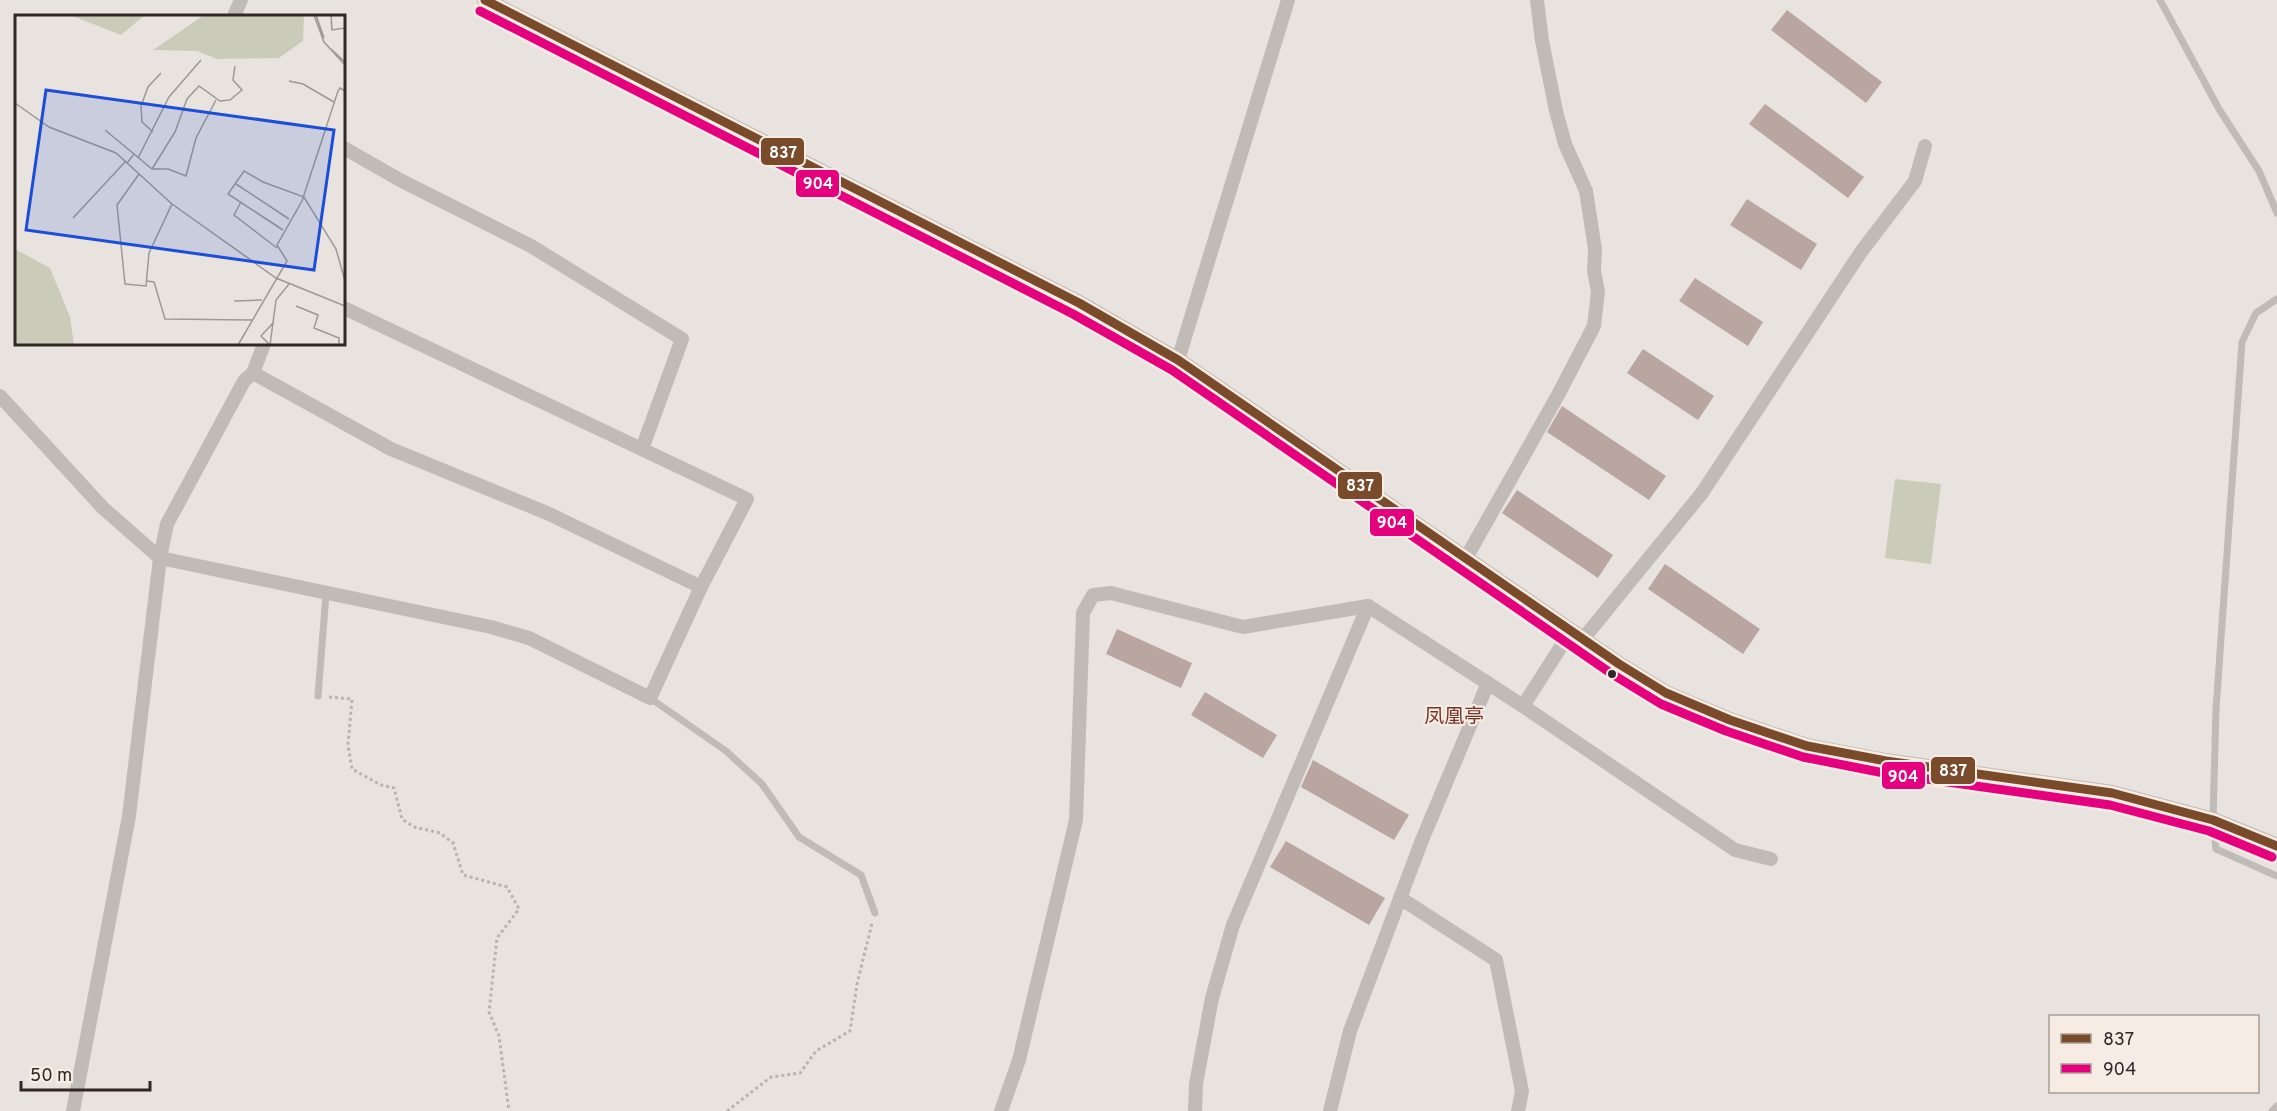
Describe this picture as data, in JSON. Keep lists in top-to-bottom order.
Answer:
{
  "districts": ["凤凰亭"],
  "lines": ["transit line 837", "transit line 904"],
  "legend": ["837", "904"],
  "scale_bar": "50 m"
}
